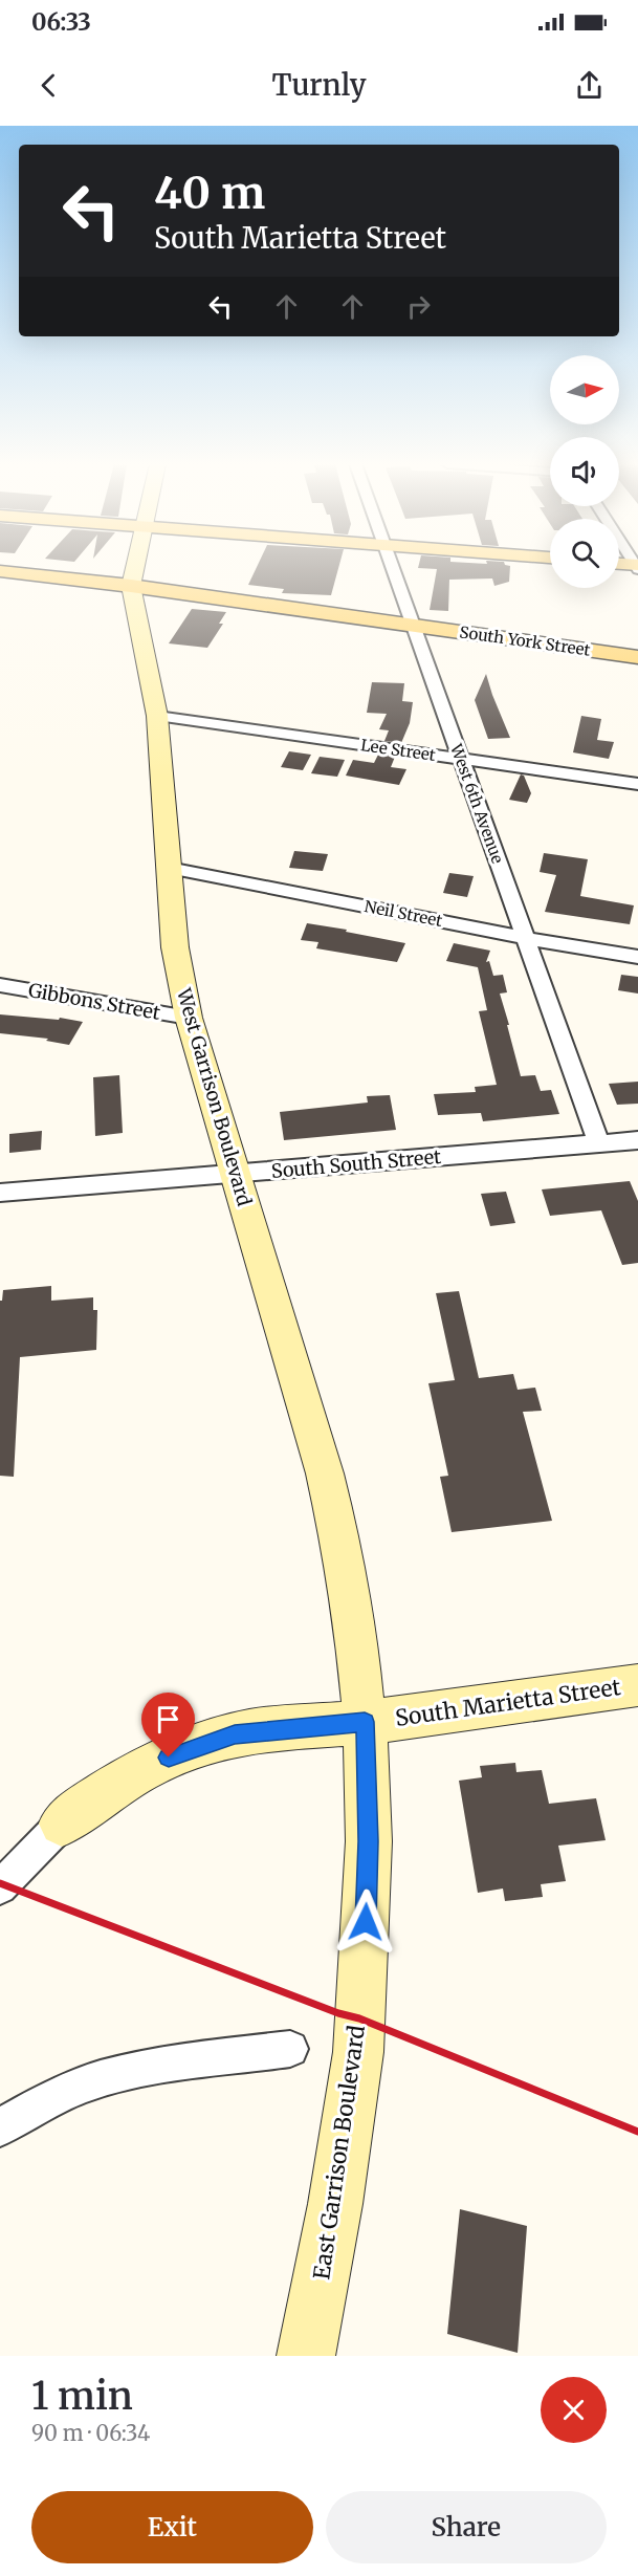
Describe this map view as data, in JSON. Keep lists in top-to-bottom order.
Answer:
{
  "streets": {
    "main road": [
      "South York Street",
      "West Garrison Boulevard",
      "South Marietta Street",
      "East Garrison Boulevard"
    ],
    "street": [
      "Lee Street",
      "West 6th Avenue",
      "Neil Street",
      "Gibbons Street",
      "South South Street"
    ]
  },
  "crossings": [
    ["South York Street", "West 6th Avenue"],
    ["South York Street", "West Garrison Boulevard"],
    ["Lee Street", "West 6th Avenue"],
    ["Lee Street", "West Garrison Boulevard"],
    ["West 6th Avenue", "Neil Street"],
    ["West 6th Avenue", "South South Street"],
    ["Neil Street", "West Garrison Boulevard"],
    ["Gibbons Street", "West Garrison Boulevard"],
    ["West Garrison Boulevard", "South South Street"],
    ["West Garrison Boulevard", "South Marietta Street"],
    ["West Garrison Boulevard", "East Garrison Boulevard"],
    ["South Marietta Street", "East Garrison Boulevard"]
  ],
  "north": "right",
  "page": {
    "status": "06:33",
    "header": "Turnly",
    "turn": ["40 m", "South Marietta Street"],
    "heading": ["1 min", "90 m · 06:34"],
    "buttons": ["Exit", "Share"]
  }
}
